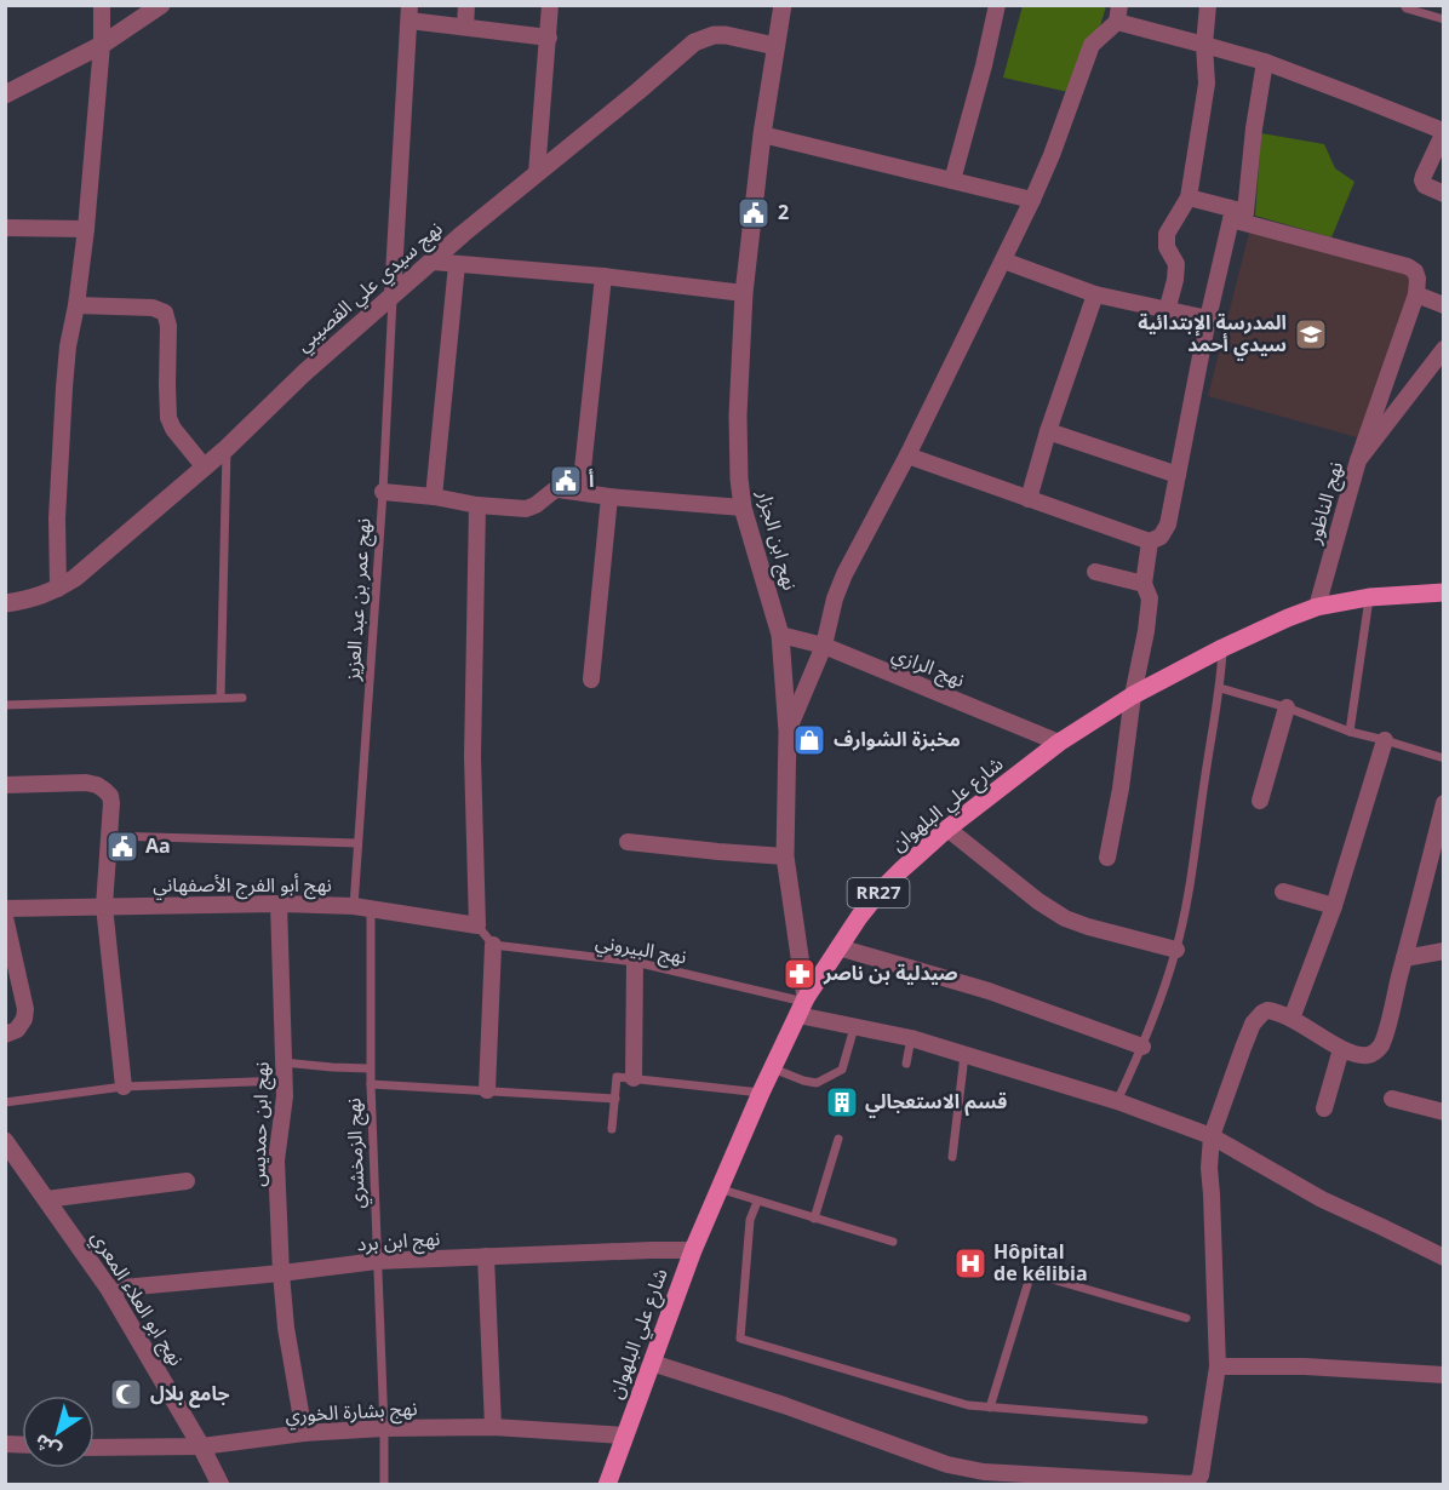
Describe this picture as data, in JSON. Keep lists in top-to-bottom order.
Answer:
{
  "streets": {
    "main road": ["شارع علي البلهوان", "RR27"],
    "street": [
      "نهج سيدي علي القصيبي",
      "نهج الناظور",
      "نهج ابن الجزار",
      "نهج الرازي",
      "نهج أبو الفرج الأصفهاني",
      "نهج ابن حمديس",
      "نهج ابن برد",
      "نهج ابو العلاء المعري",
      "نهج بشارة الخوري"
    ],
    "lane": ["نهج عمر بن عبد العزيز", "نهج البيروني", "نهج الزمخشري"]
  },
  "crossings": [
    ["نهج سيدي علي القصيبي", "نهج ابن الجزار"],
    ["نهج سيدي علي القصيبي", "نهج عمر بن عبد العزيز"],
    ["نهج الناظور", "شارع علي البلهوان"],
    ["نهج ابن الجزار", "نهج الرازي"],
    ["نهج ابن الجزار", "شارع علي البلهوان"],
    ["نهج ابن الجزار", "نهج البيروني"],
    ["نهج عمر بن عبد العزيز", "نهج أبو الفرج الأصفهاني"],
    ["نهج الرازي", "شارع علي البلهوان"],
    ["شارع علي البلهوان", "نهج البيروني"],
    ["شارع علي البلهوان", "نهج ابن برد"],
    ["شارع علي البلهوان", "نهج بشارة الخوري"],
    ["نهج أبو الفرج الأصفهاني", "نهج ابن حمديس"],
    ["نهج أبو الفرج الأصفهاني", "نهج الزمخشري"],
    ["نهج ابن حمديس", "نهج ابن برد"],
    ["نهج ابن حمديس", "نهج بشارة الخوري"],
    ["نهج الزمخشري", "نهج ابن برد"],
    ["نهج الزمخشري", "نهج بشارة الخوري"],
    ["نهج ابن برد", "نهج ابو العلاء المعري"],
    ["نهج ابو العلاء المعري", "نهج بشارة الخوري"]
  ],
  "places": {
    "public building": ["2", "أ", "Aa"],
    "school or university": ["المدرسة الإبتدائية سيدي أحمد"],
    "shop": ["مخبزة الشوارف"],
    "pharmacy": ["صيدلية بن ناصر"],
    "building": ["قسم الاستعجالي"],
    "hospital": ["Hôpital de kélibia"],
    "mosque": ["جامع بلال"]
  },
  "north": "bottom left"
}
